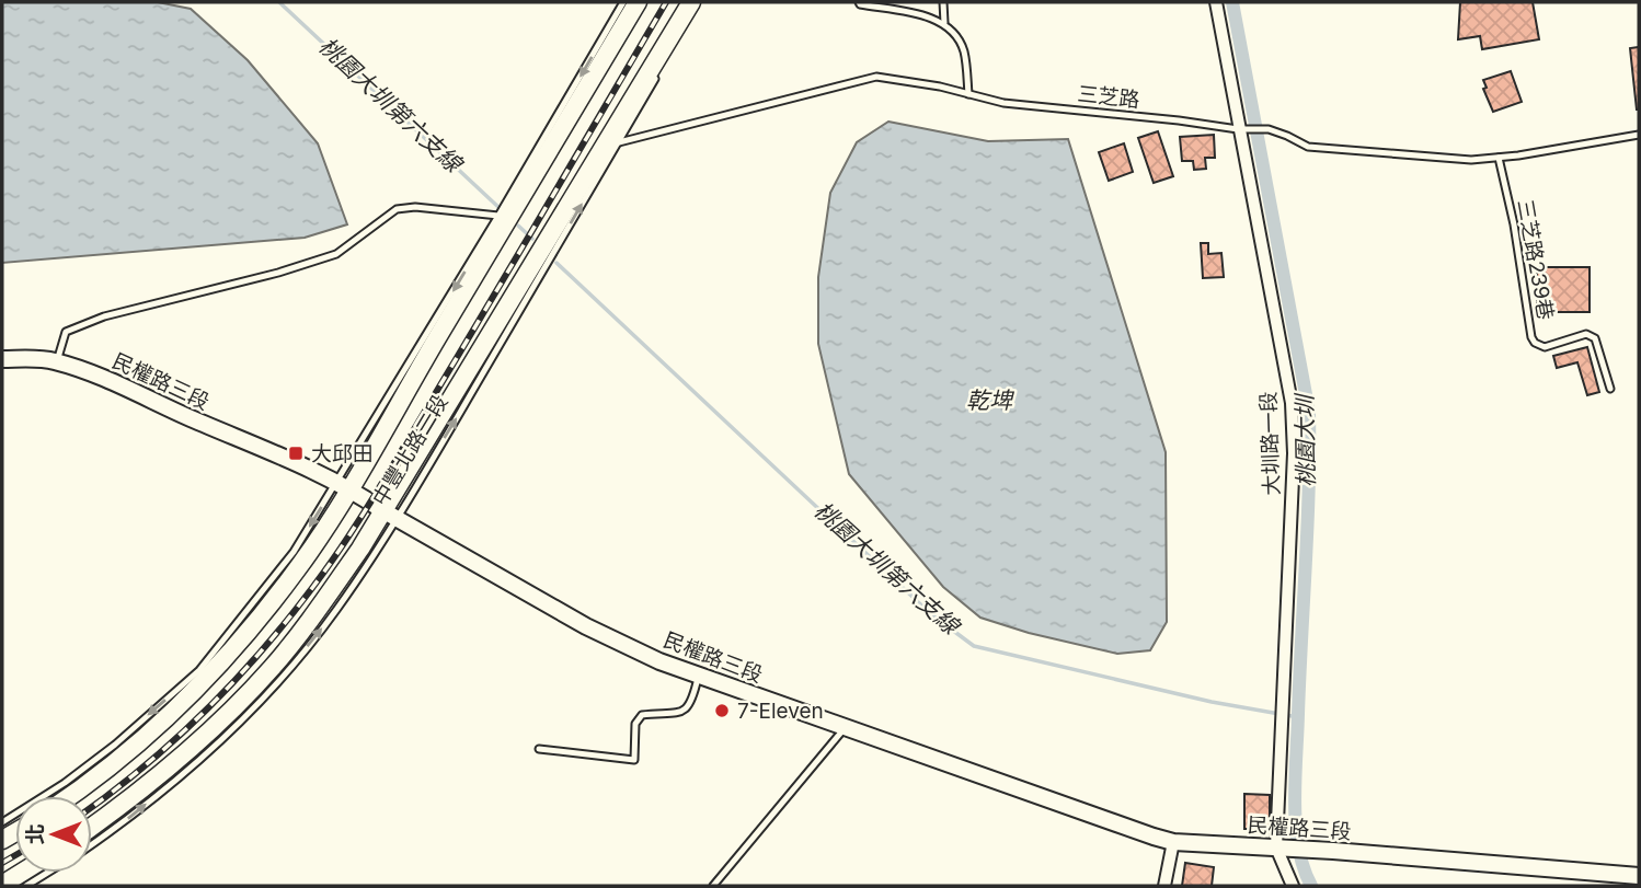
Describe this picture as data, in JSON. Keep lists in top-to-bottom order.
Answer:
{
  "streets": {
    "main road": ["中豐北路二段"],
    "street": ["民權路三段", "大圳路一段"],
    "lane": ["三芝路", "三芝路239巷"]
  },
  "crossings": [
    ["三芝路", "三芝路239巷"],
    ["三芝路", "大圳路一段"],
    ["三芝路", "中豐北路二段"],
    ["民權路三段", "大圳路一段"],
    ["民權路三段", "中豐北路二段"]
  ],
  "water": ["桃園大圳第六支線", "乾埤", "桃園大圳"],
  "places": {
    "transit": ["大邱田"],
    "other": ["7-Eleven"]
  },
  "north": "left"
}
